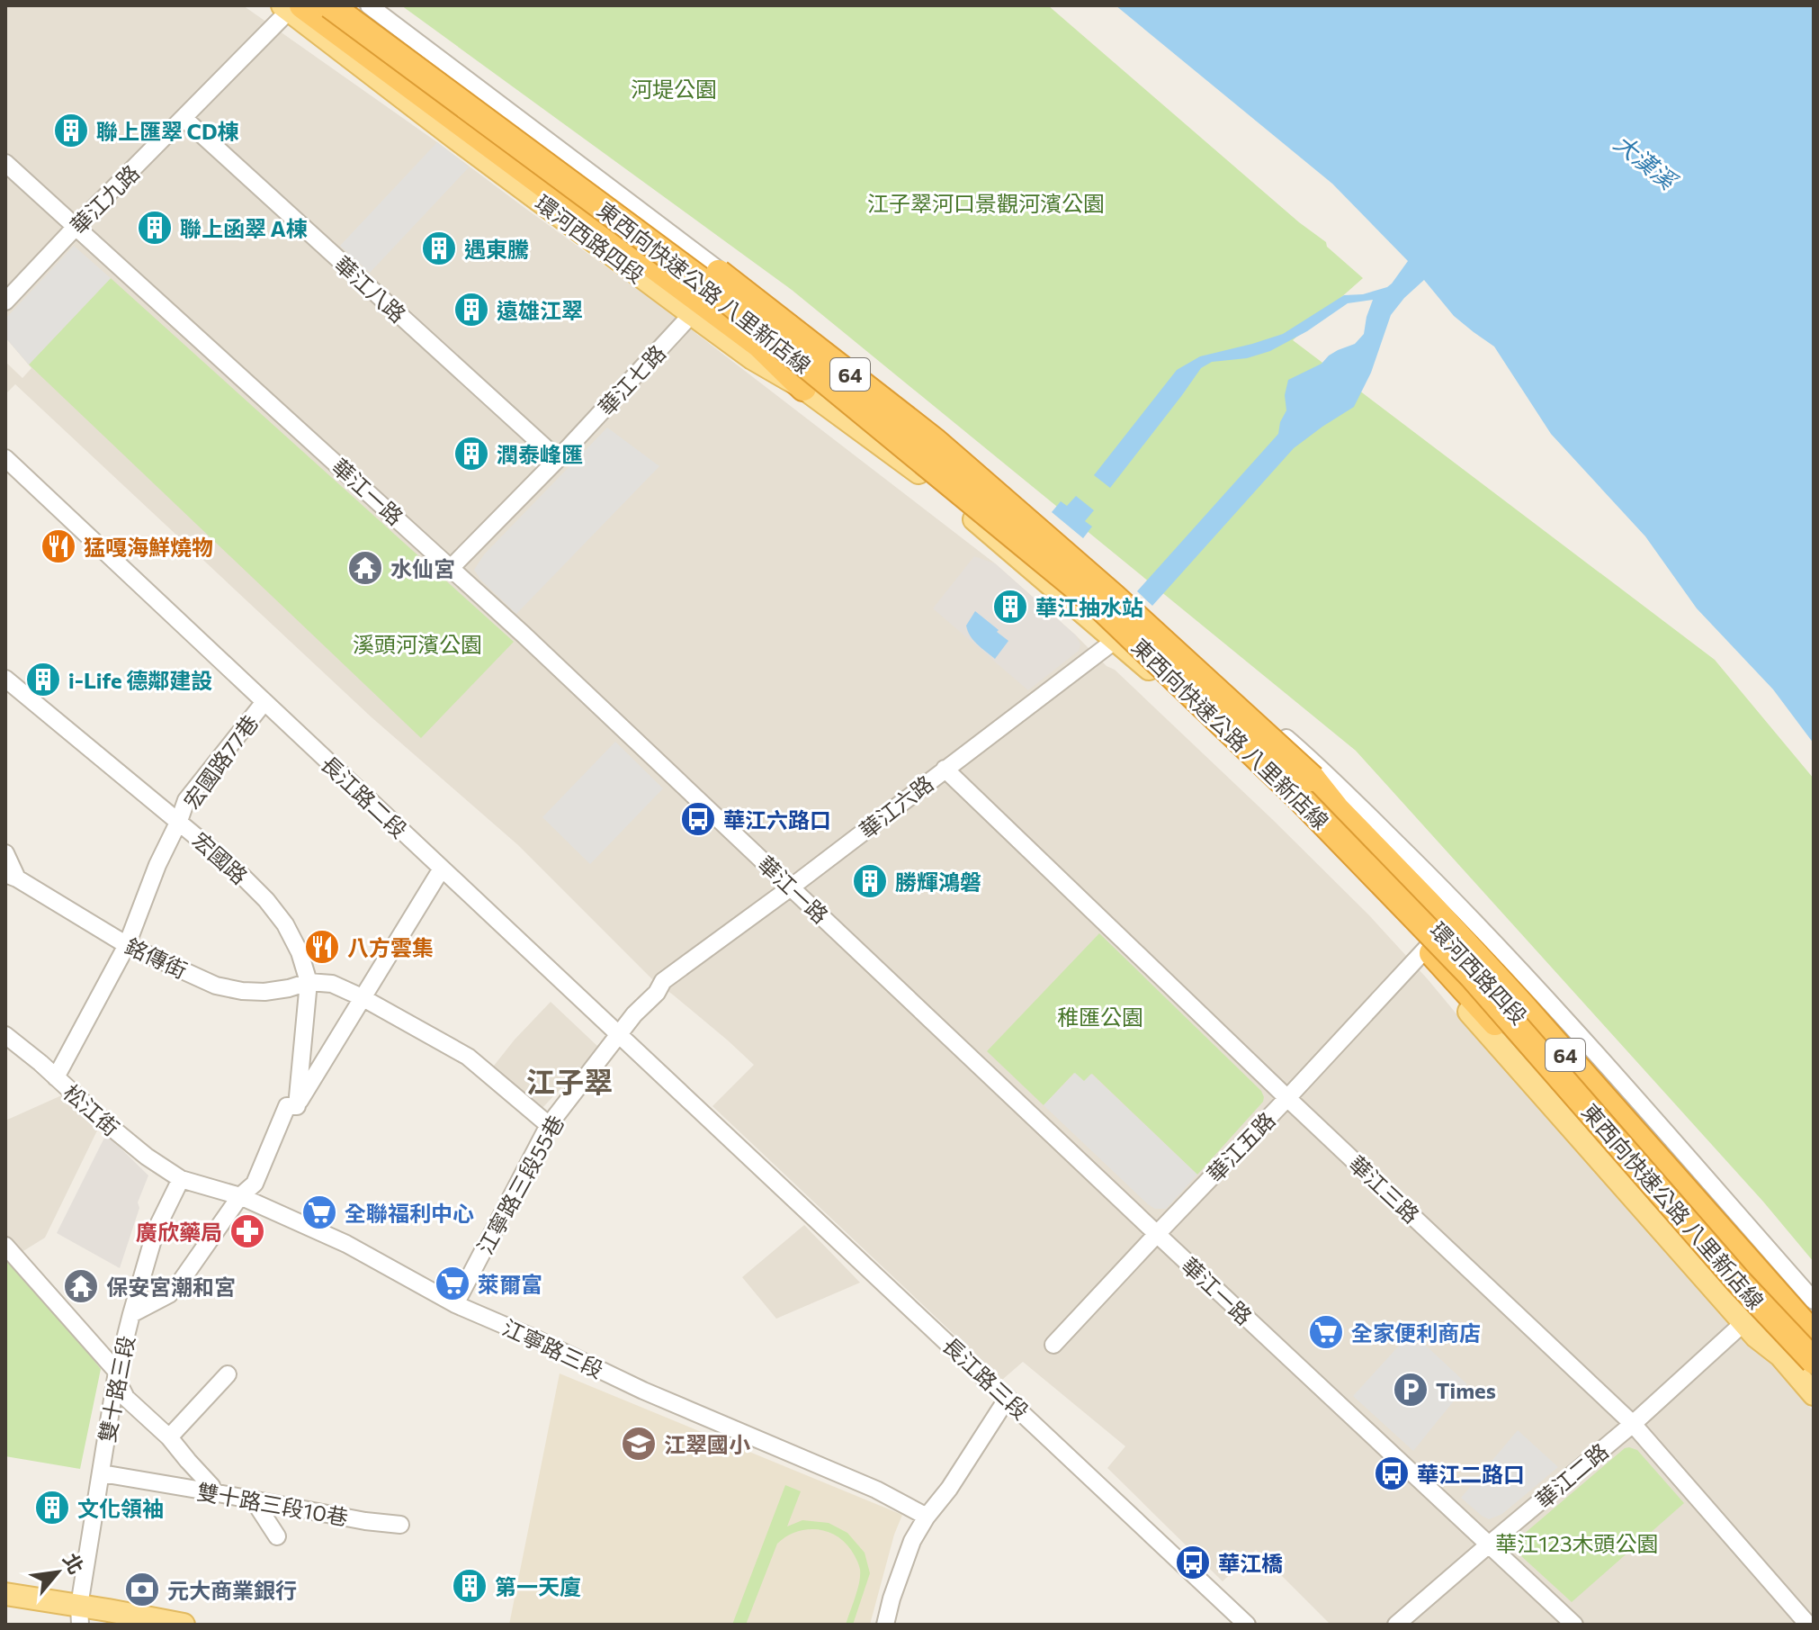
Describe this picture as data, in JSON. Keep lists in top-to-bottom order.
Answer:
{
  "streets": {
    "highway": ["東西向快速公路 八里新店線", "64"],
    "main road": ["環河西路四段"],
    "street": [
      "華江九路",
      "華江八路",
      "華江七路",
      "華江一路",
      "宏國路77巷",
      "長江路二段",
      "華江六路",
      "宏國路",
      "銘傳街",
      "松江街",
      "華江五路",
      "江寧路三段55巷",
      "華江三路",
      "江寧路三段",
      "長江路三段",
      "雙十路三段",
      "華江二路",
      "雙十路三段10巷"
    ]
  },
  "crossings": [
    ["華江九路", "華江八路"],
    ["華江九路", "華江一路"],
    ["環河西路四段", "東西向快速公路 八里新店線"],
    ["環河西路四段", "華江六路"],
    ["環河西路四段", "華江五路"],
    ["環河西路四段", "華江二路"],
    ["華江八路", "華江七路"],
    ["華江七路", "華江一路"],
    ["華江一路", "華江六路"],
    ["華江一路", "華江五路"],
    ["華江一路", "華江二路"],
    ["宏國路77巷", "長江路二段"],
    ["宏國路77巷", "宏國路"],
    ["宏國路77巷", "銘傳街"],
    ["宏國路77巷", "松江街"],
    ["長江路二段", "江寧路三段55巷"],
    ["長江路二段", "長江路三段"],
    ["華江六路", "江寧路三段55巷"],
    ["華江六路", "華江三路"],
    ["宏國路", "銘傳街"],
    ["松江街", "江寧路三段"],
    ["松江街", "雙十路三段"],
    ["華江五路", "華江三路"],
    ["江寧路三段55巷", "江寧路三段"],
    ["華江三路", "華江二路"],
    ["江寧路三段", "雙十路三段"],
    ["雙十路三段", "雙十路三段10巷"]
  ],
  "districts": ["江子翠"],
  "water": ["大漢溪"],
  "parks": [
    "河堤公園",
    "江子翠河口景觀河濱公園",
    "溪頭河濱公園",
    "稚匯公園",
    "華江123木頭公園"
  ],
  "places": {
    "building": [
      "聯上匯翠 CD棟",
      "聯上函翠 A棟",
      "遇東騰",
      "遠雄江翠",
      "潤泰峰匯",
      "華江抽水站",
      "i-Life 德鄰建設",
      "勝輝鴻磐",
      "文化領袖",
      "第一天廈"
    ],
    "restaurant": ["猛嘎海鮮燒物", "八方雲集"],
    "temple": ["水仙宮", "保安宮潮和宮"],
    "bus stop": ["華江六路口", "華江二路口", "華江橋"],
    "supermarket": ["全聯福利中心", "萊爾富", "全家便利商店"],
    "pharmacy": ["廣欣藥局"],
    "parking": ["Times"],
    "school or university": ["江翠國小"],
    "bank": ["元大商業銀行"]
  },
  "north": "top right"
}
